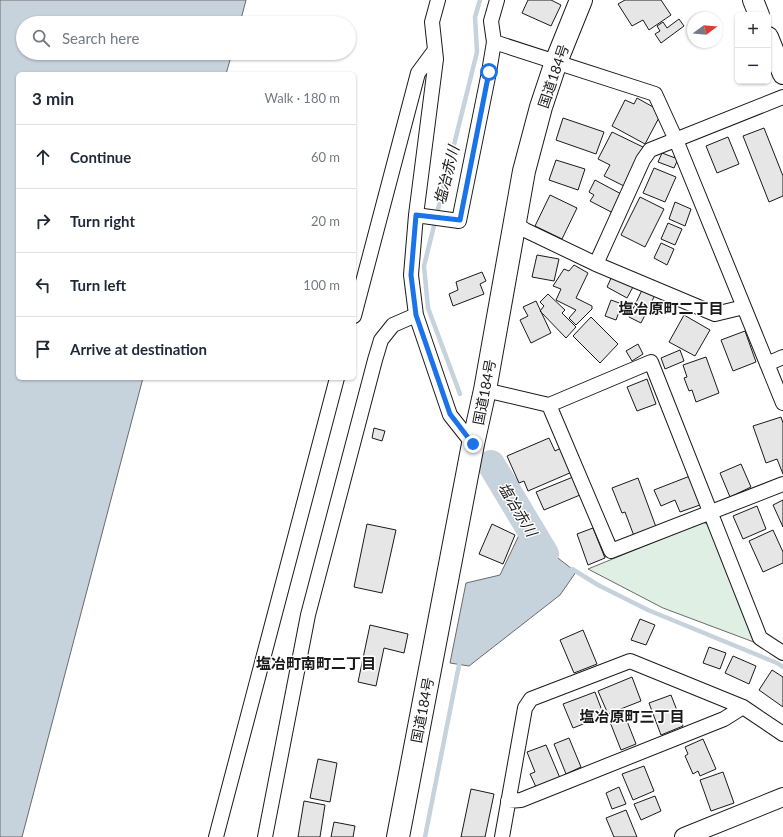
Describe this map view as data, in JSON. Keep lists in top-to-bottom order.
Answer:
{
  "streets": {
    "highway": ["国道184号"]
  },
  "districts": ["塩冶原町二丁目", "塩冶町南町二丁目", "塩冶原町三丁目"],
  "water": ["塩冶赤川"],
  "north": "right",
  "page": {
    "map_buttons": ["+", "−"],
    "search": "Search here",
    "heading": ["3 min", "Walk · 180 m"],
    "list": [
      ["Continue", "60 m"],
      ["Turn right", "20 m"],
      ["Turn left", "100 m"],
      "Arrive at destination"
    ]
  }
}
